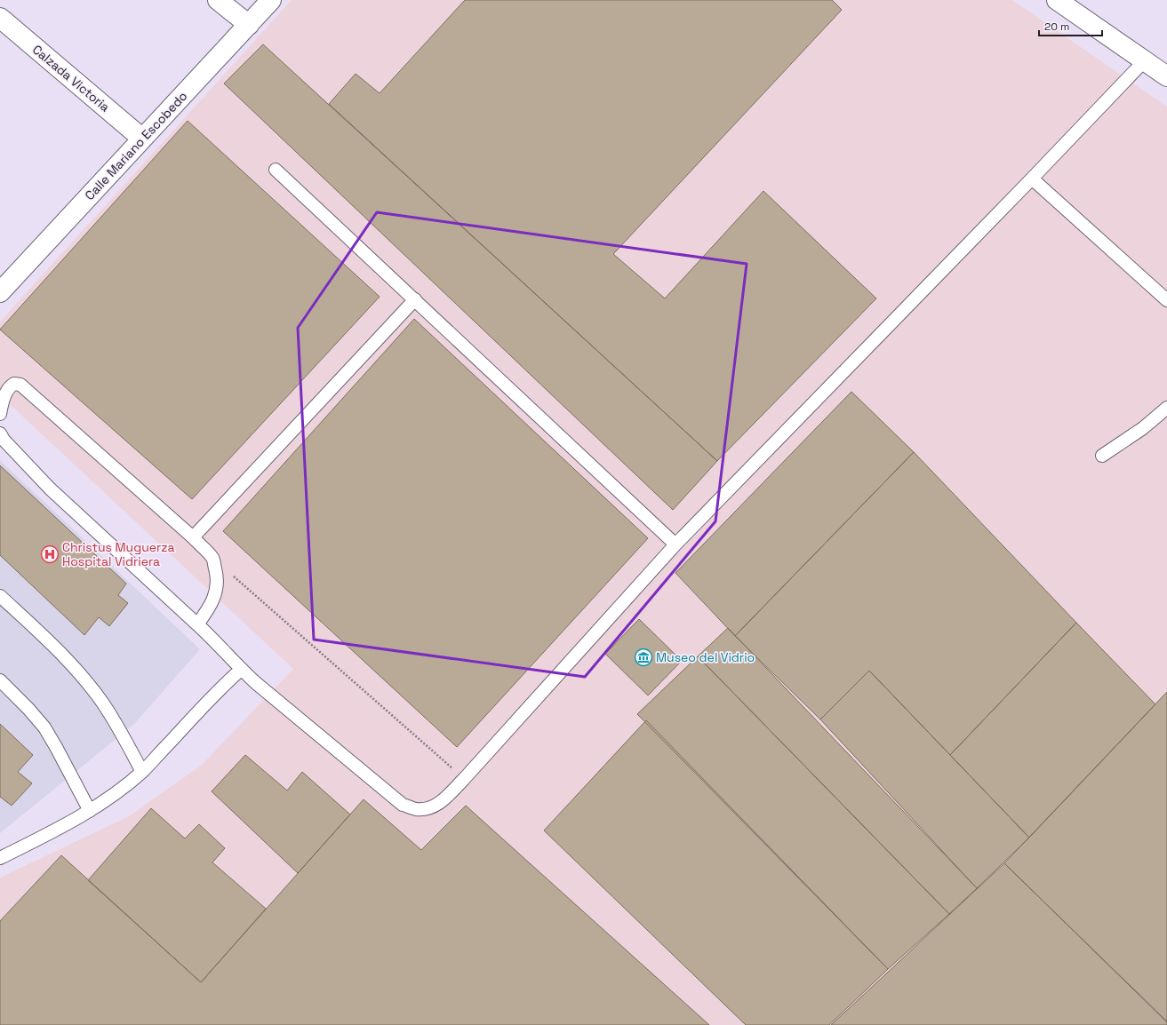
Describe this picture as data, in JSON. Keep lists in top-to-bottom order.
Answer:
{
  "streets": {
    "street": ["Calzada Victoria", "Calle Mariano Escobedo"]
  },
  "crossings": [
    ["Calzada Victoria", "Calle Mariano Escobedo"]
  ],
  "places": {
    "hospital": ["Christus Muguerza Hospital Vidriera"],
    "museum": ["Museo del Vidrio"]
  },
  "scale_bar": "20 m"
}
